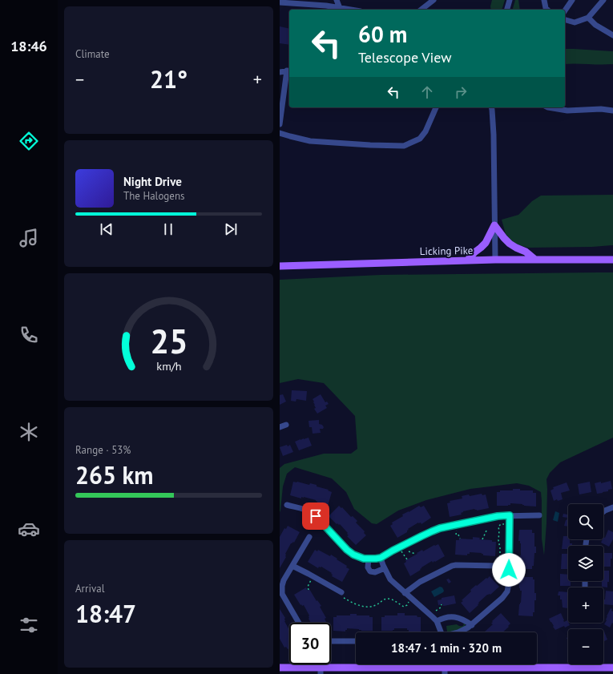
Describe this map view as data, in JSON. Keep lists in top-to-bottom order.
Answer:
{
  "streets": {
    "main road": ["Licking Pike"]
  },
  "page": {
    "tabs": "18:46",
    "tile": [
      "Climate",
      ["Range · 53%", "265 km"],
      ["Arrival", "18:47"]
    ],
    "turn": ["60 m", "Telescope View"],
    "heat": ["−", "21°", "+"],
    "song": ["Night Drive", "The Halogens"],
    "map_buttons": ["+", "−"],
    "limit": "30",
    "trip": "18:47 · 1 min · 320 m",
    "gauge": ["25", "km/h"]
  }
}
